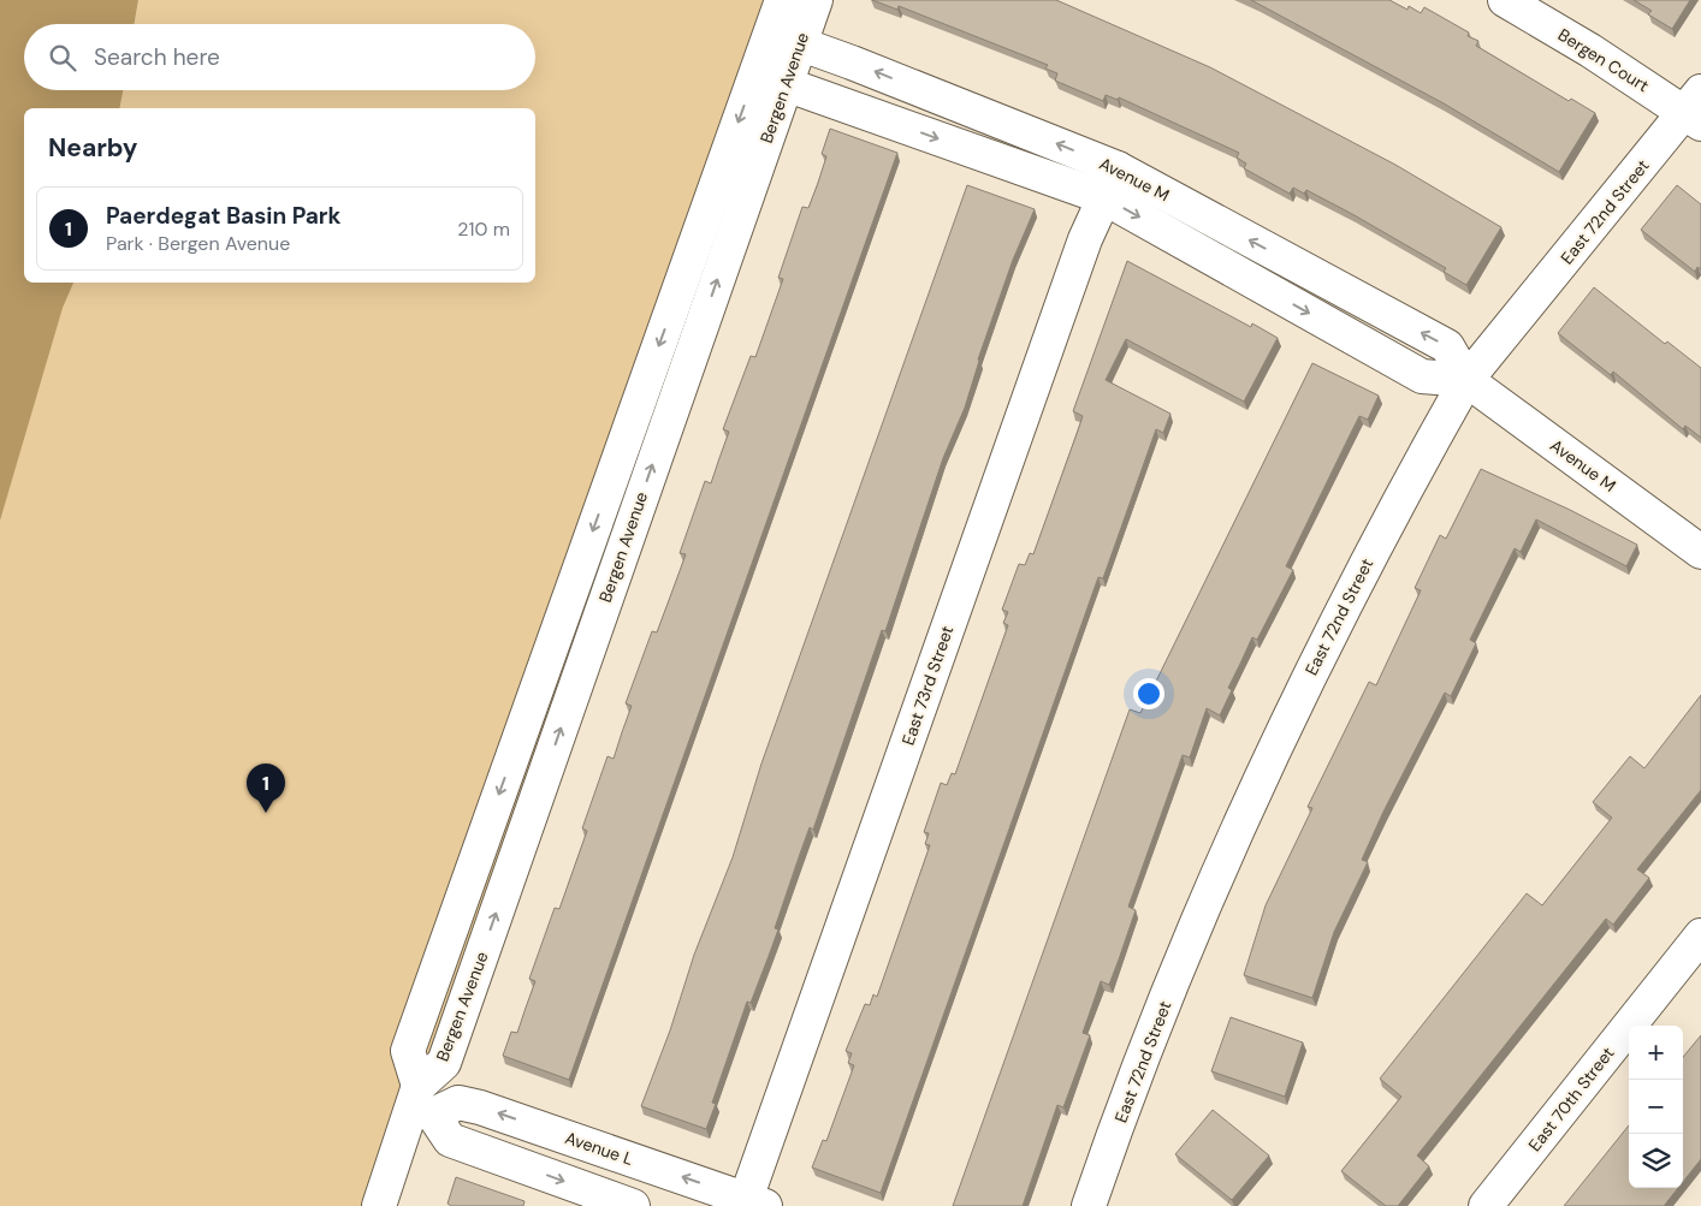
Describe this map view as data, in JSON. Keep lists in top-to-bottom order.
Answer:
{
  "streets": {
    "street": [
      "Bergen Court",
      "Bergen Avenue",
      "Avenue M",
      "East 72nd Street",
      "East 73rd Street",
      "East 70th Street",
      "Avenue L"
    ]
  },
  "crossings": [
    ["Bergen Court", "East 72nd Street"],
    ["Bergen Avenue", "Avenue M"],
    ["Bergen Avenue", "Avenue L"],
    ["Avenue M", "East 72nd Street"],
    ["Avenue M", "East 73rd Street"],
    ["East 73rd Street", "Avenue L"]
  ],
  "page": {
    "search": "Search here",
    "heading": "Nearby",
    "list": [
      {
        "mark": "1",
        "name": "Paerdegat Basin Park",
        "note": "Park · Bergen Avenue",
        "value": "210 m"
      }
    ],
    "pins": "1",
    "map_buttons": ["+", "−"]
  }
}
